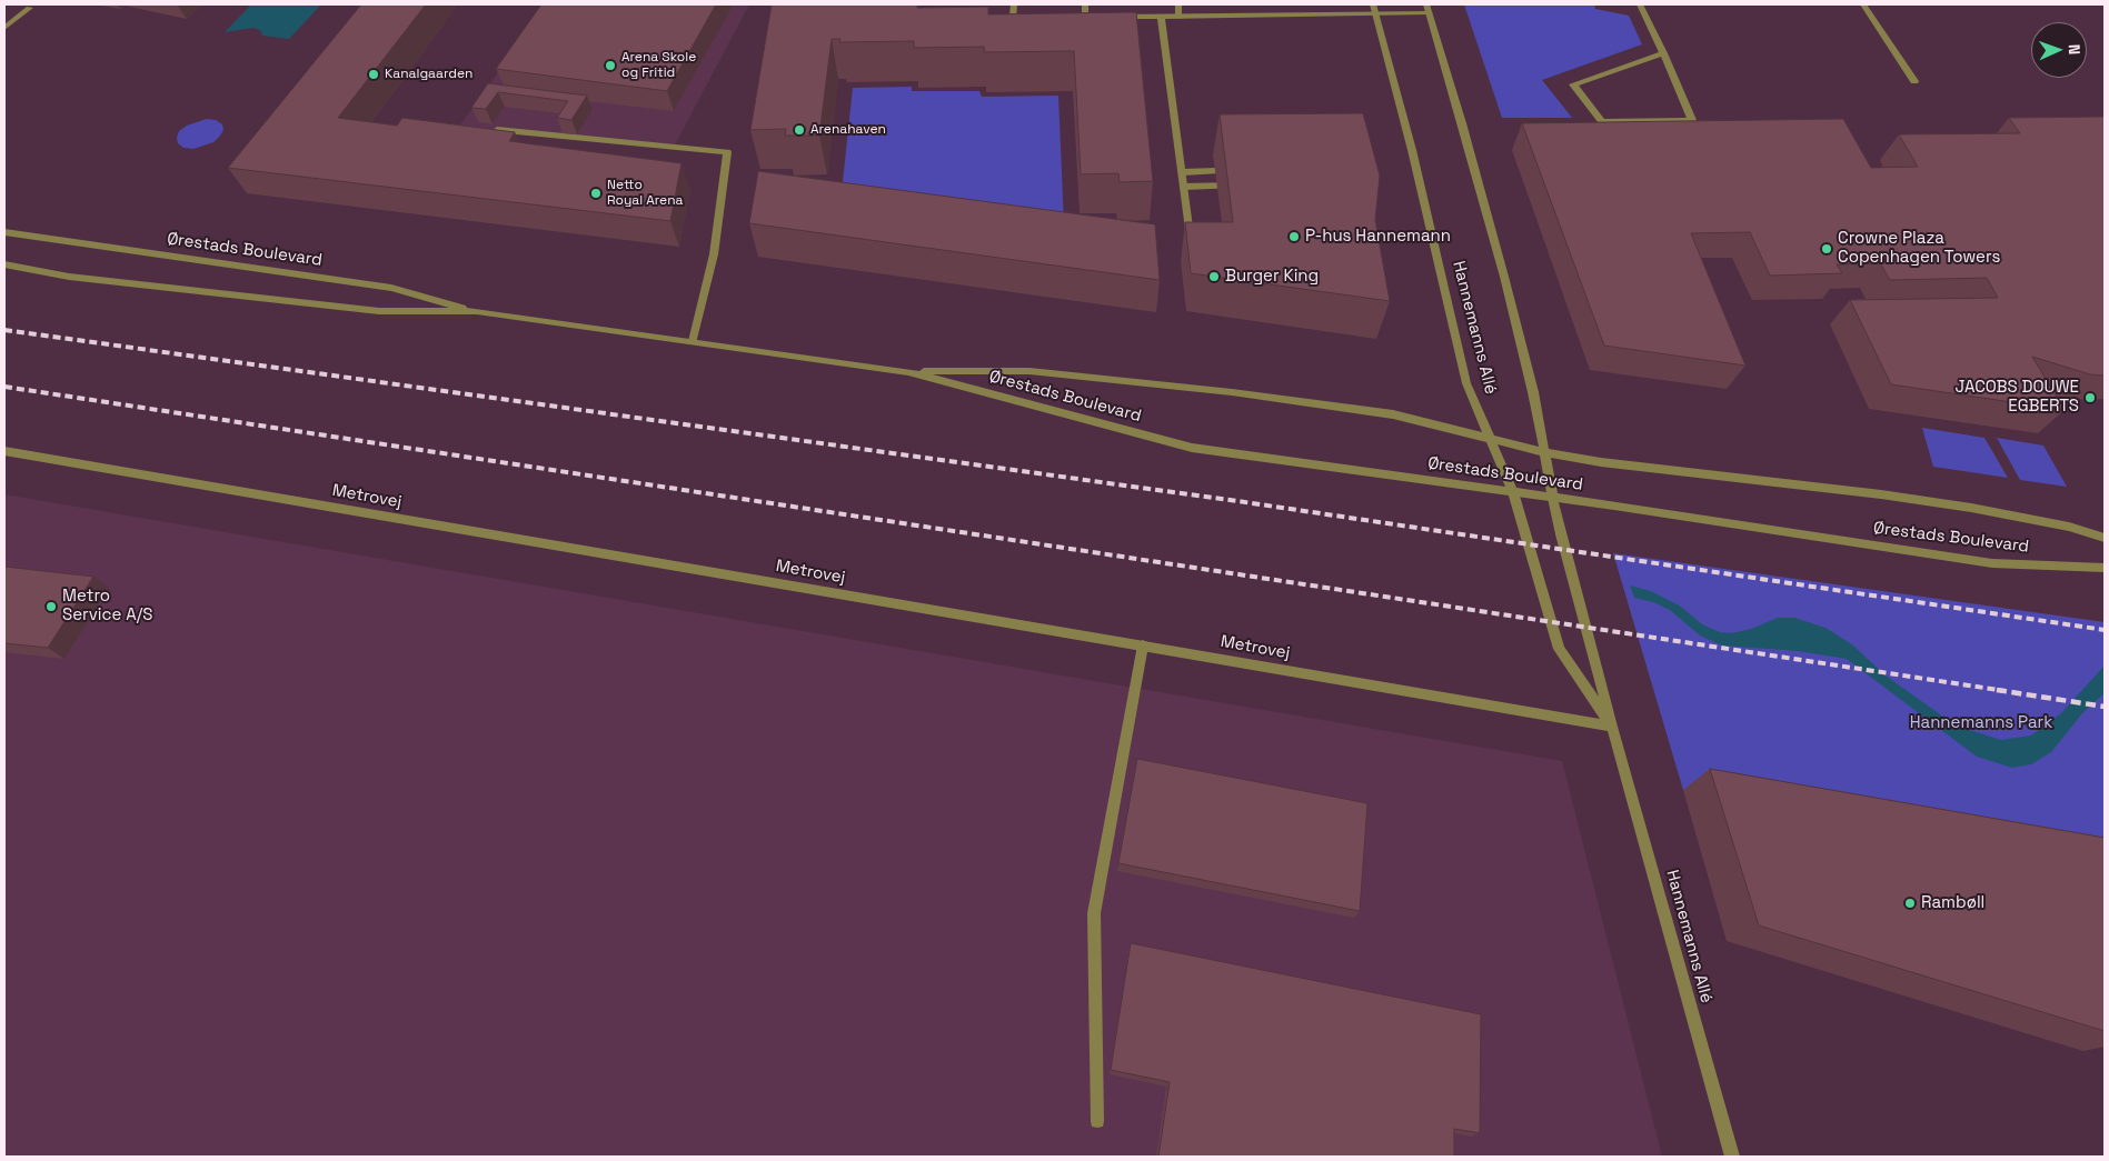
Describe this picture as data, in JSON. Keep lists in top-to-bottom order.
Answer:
{
  "streets": {
    "street": ["Ørestads Boulevard", "Hannemanns Allé", "Metrovej"]
  },
  "crossings": [
    ["Ørestads Boulevard", "Hannemanns Allé"],
    ["Hannemanns Allé", "Metrovej"]
  ],
  "parks": ["Hannemanns Park"],
  "places": [
    "Arena Skole og Fritid",
    "Kanalgaarden",
    "Arenahaven",
    "Netto Royal Arena",
    "P-hus Hannemann",
    "Crowne Plaza Copenhagen Towers",
    "Burger King",
    "JACOBS DOUWE EGBERTS",
    "Metro Service A/S",
    "Rambøll"
  ],
  "north": "right"
}
